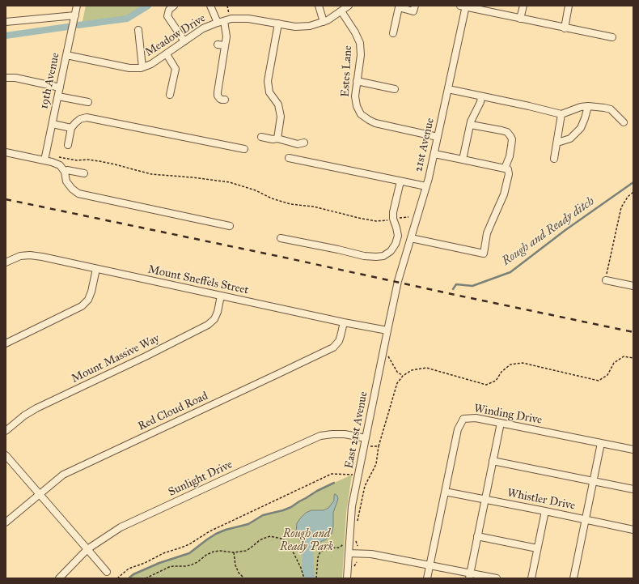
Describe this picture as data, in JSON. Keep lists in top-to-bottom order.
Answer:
{
  "streets": {
    "street": [
      "Meadow Drive",
      "Estes Lane",
      "19th Avenue",
      "21st Avenue",
      "Mount Sneffels Street",
      "Mount Massive Way",
      "Red Cloud Road",
      "Winding Drive",
      "East 21st Avenue",
      "Sunlight Drive",
      "Whistler Drive"
    ]
  },
  "crossings": [
    ["Meadow Drive", "Estes Lane"],
    ["Meadow Drive", "19th Avenue"],
    ["Estes Lane", "21st Avenue"],
    ["21st Avenue", "East 21st Avenue"],
    ["Mount Sneffels Street", "Mount Massive Way"],
    ["Mount Sneffels Street", "Red Cloud Road"],
    ["Mount Sneffels Street", "East 21st Avenue"],
    ["Winding Drive", "Whistler Drive"],
    ["East 21st Avenue", "Sunlight Drive"]
  ],
  "water": ["Rough and Ready ditch"],
  "parks": ["Rough and Ready Park"]
}
